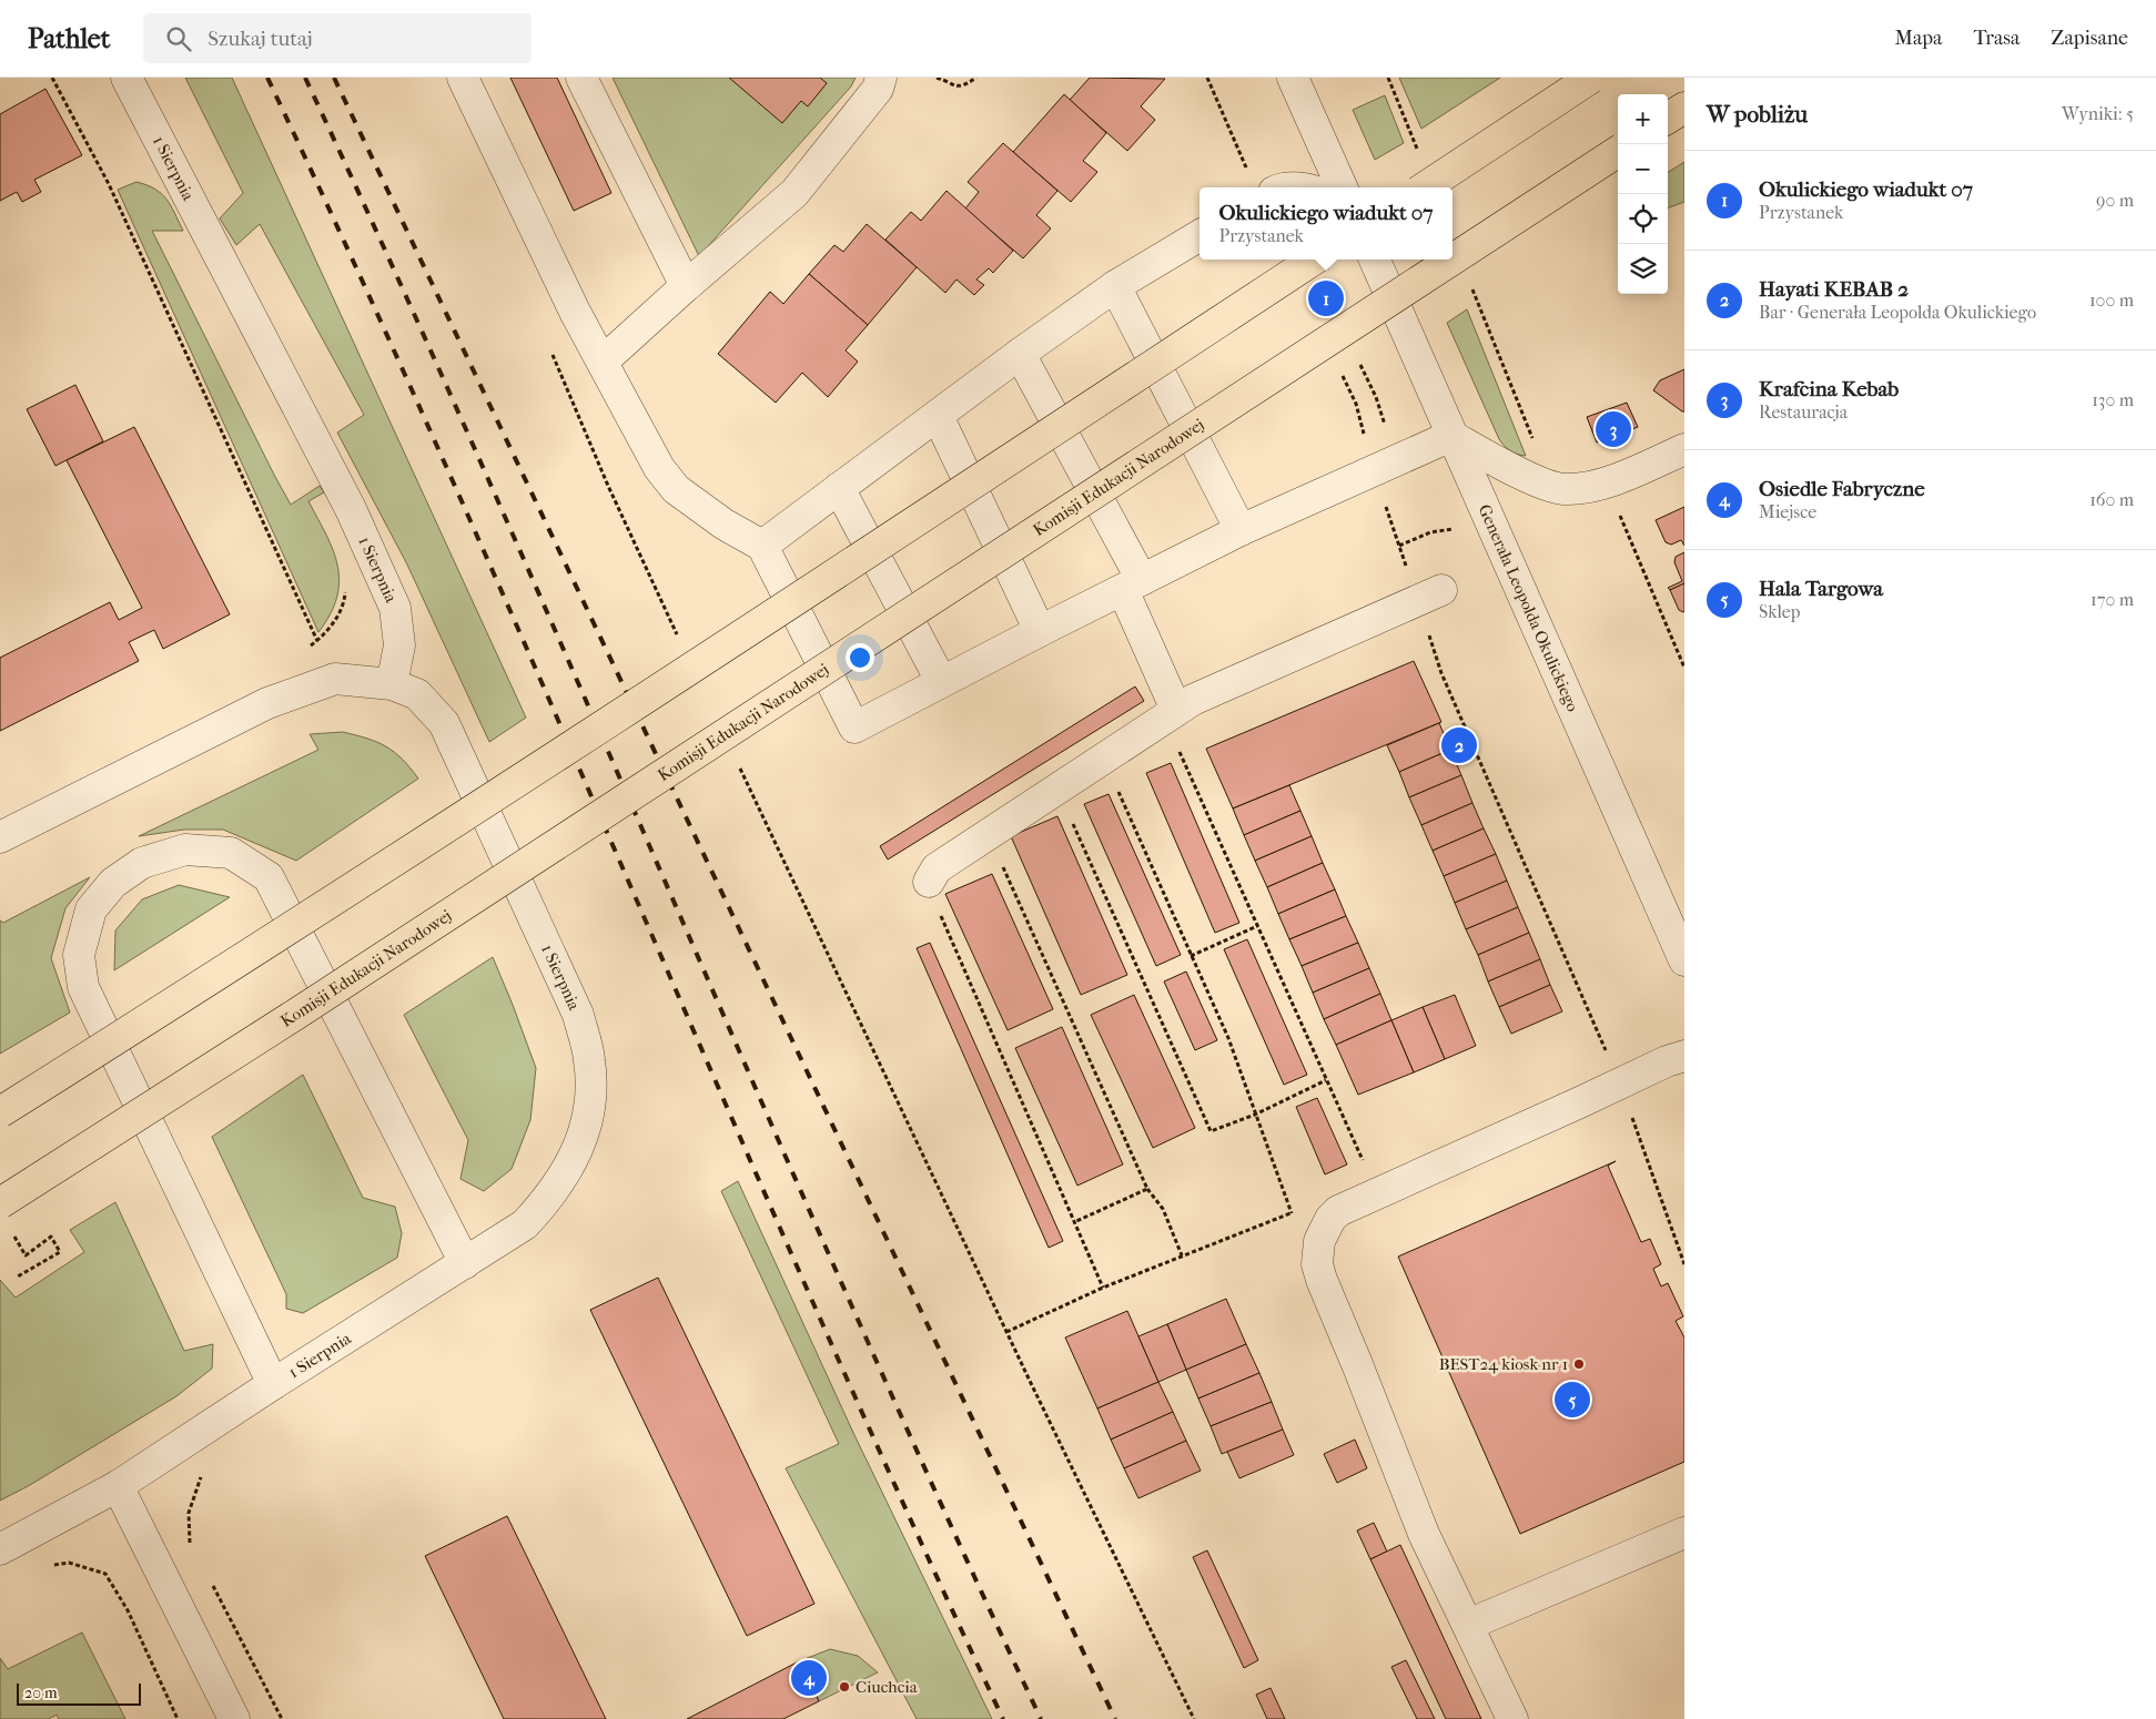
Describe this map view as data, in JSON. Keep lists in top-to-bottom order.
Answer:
{
  "streets": {
    "main road": ["Komisji Edukacji Narodowej"],
    "street": ["1 Sierpnia", "Generała Leopolda Okulickiego"]
  },
  "places": ["BEST24 kiosk nr 1", "Ciuchcia"],
  "scale_bar": "20 m",
  "page": {
    "header": "Pathlet",
    "search": "Szukaj tutaj",
    "nav": ["Mapa", "Trasa", "Zapisane"],
    "heading": ["W pobliżu", "Wyniki: 5"],
    "map_buttons": ["+", "−"],
    "list": [
      {
        "mark": "1",
        "name": "Okulickiego wiadukt 07",
        "note": "Przystanek",
        "value": "90 m"
      },
      {
        "mark": "2",
        "name": "Hayati KEBAB 2",
        "note": "Bar · Generała Leopolda Okulickiego",
        "value": "100 m"
      },
      {
        "mark": "3",
        "name": "Krafcina Kebab",
        "note": "Restauracja",
        "value": "130 m"
      },
      {
        "mark": "4",
        "name": "Osiedle Fabryczne",
        "note": "Miejsce",
        "value": "160 m"
      },
      {
        "mark": "5",
        "name": "Hala Targowa",
        "note": "Sklep",
        "value": "170 m"
      }
    ],
    "popup": ["Okulickiego wiadukt 07", "Przystanek"],
    "pins": [
      "1",
      "3",
      "2",
      "5",
      "4"
    ],
    "scale": "20 m"
  }
}
